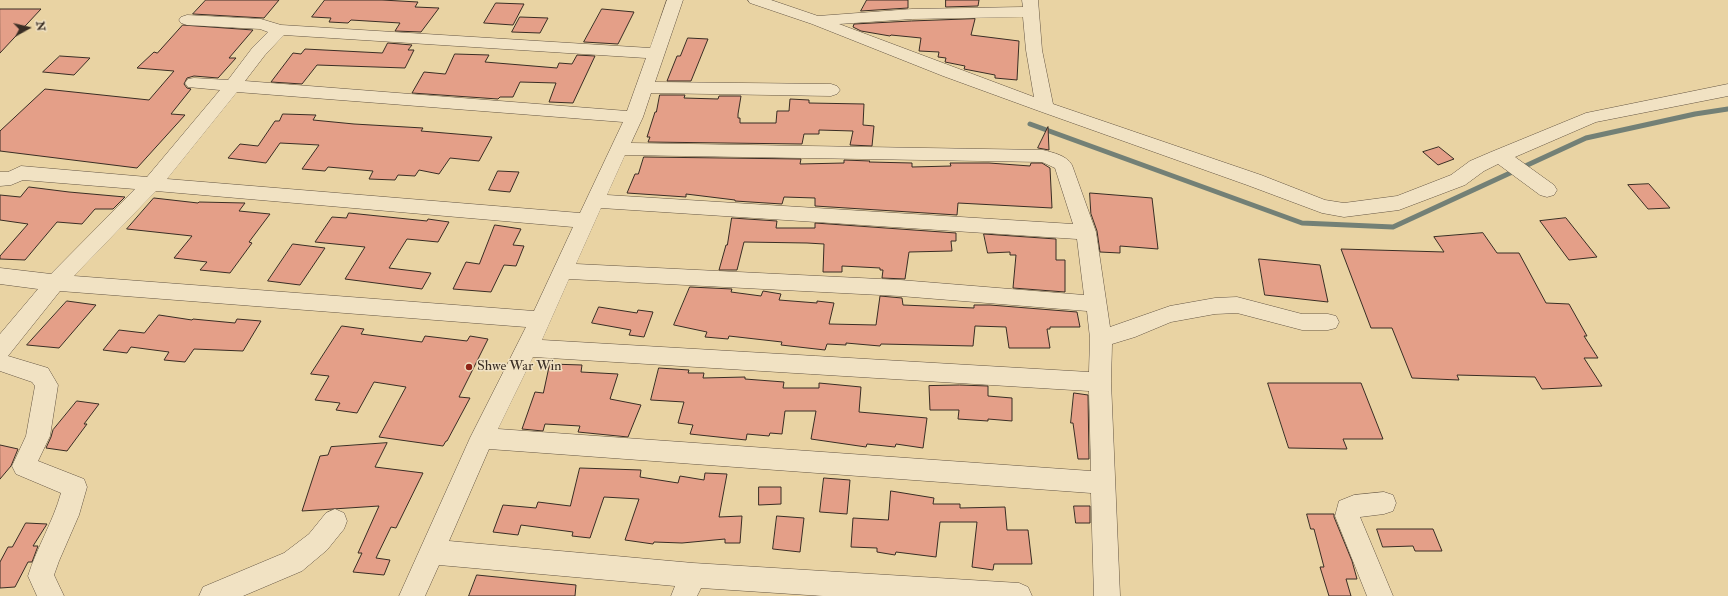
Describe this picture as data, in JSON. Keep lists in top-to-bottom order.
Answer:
{
  "places": ["Shwe War Win"],
  "north": "right"
}
